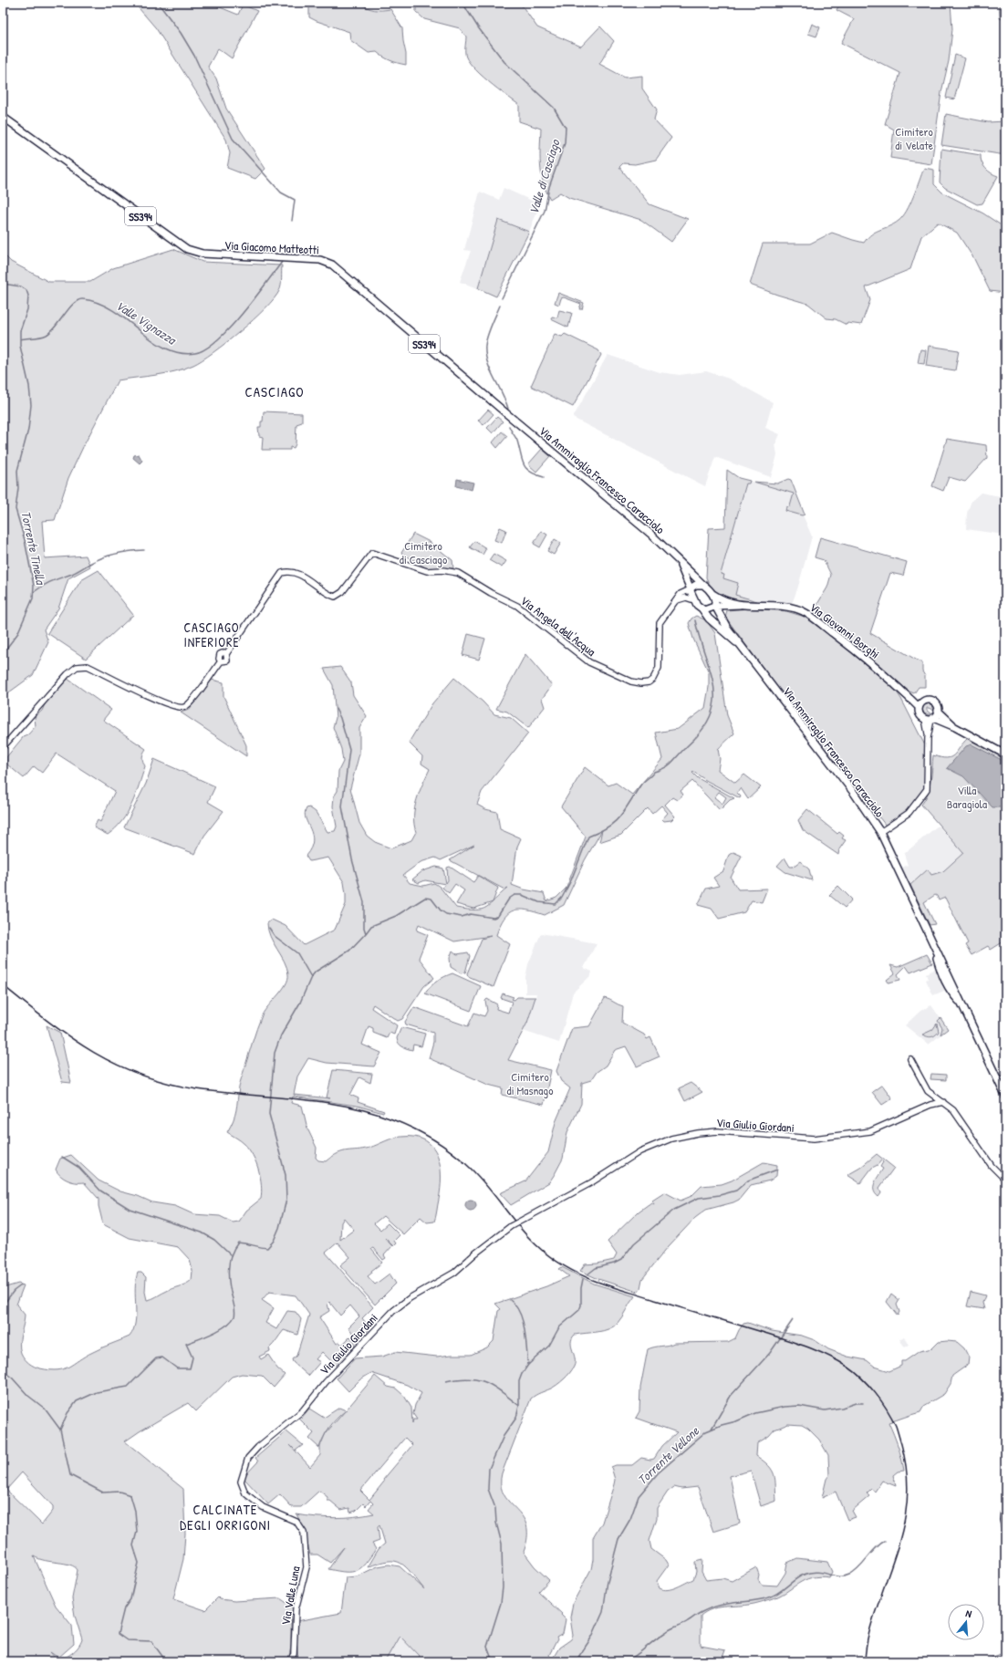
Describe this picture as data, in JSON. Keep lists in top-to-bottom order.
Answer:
{
  "streets": {
    "main road": [
      "SS394",
      "Via Giacomo Matteotti",
      "Via Ammiraglio Francesco Caracciolo",
      "Via Giovanni Borghi"
    ],
    "street": ["Via Angela dell'Acqua", "Via Giulio Giordani", "Via Valle Luna"]
  },
  "crossings": [
    ["Via Giacomo Matteotti", "Via Ammiraglio Francesco Caracciolo"],
    ["Via Ammiraglio Francesco Caracciolo", "Via Angela dell'Acqua"],
    ["Via Ammiraglio Francesco Caracciolo", "Via Giovanni Borghi"],
    ["Via Giulio Giordani", "Via Valle Luna"]
  ],
  "districts": ["CASCIAGO", "CASCIAGO INFERIORE", "CALCINATE DEGLI ORRIGONI"],
  "water": [
    "Valle di Casciago",
    "Valle Vignazza",
    "Torrente Tinella",
    "Torrente Vellone"
  ],
  "parks": [
    "Cimitero di Velate",
    "Cimitero di Casciago",
    "Villa Baragiola",
    "Cimitero di Masnago"
  ],
  "north": "top"
}
